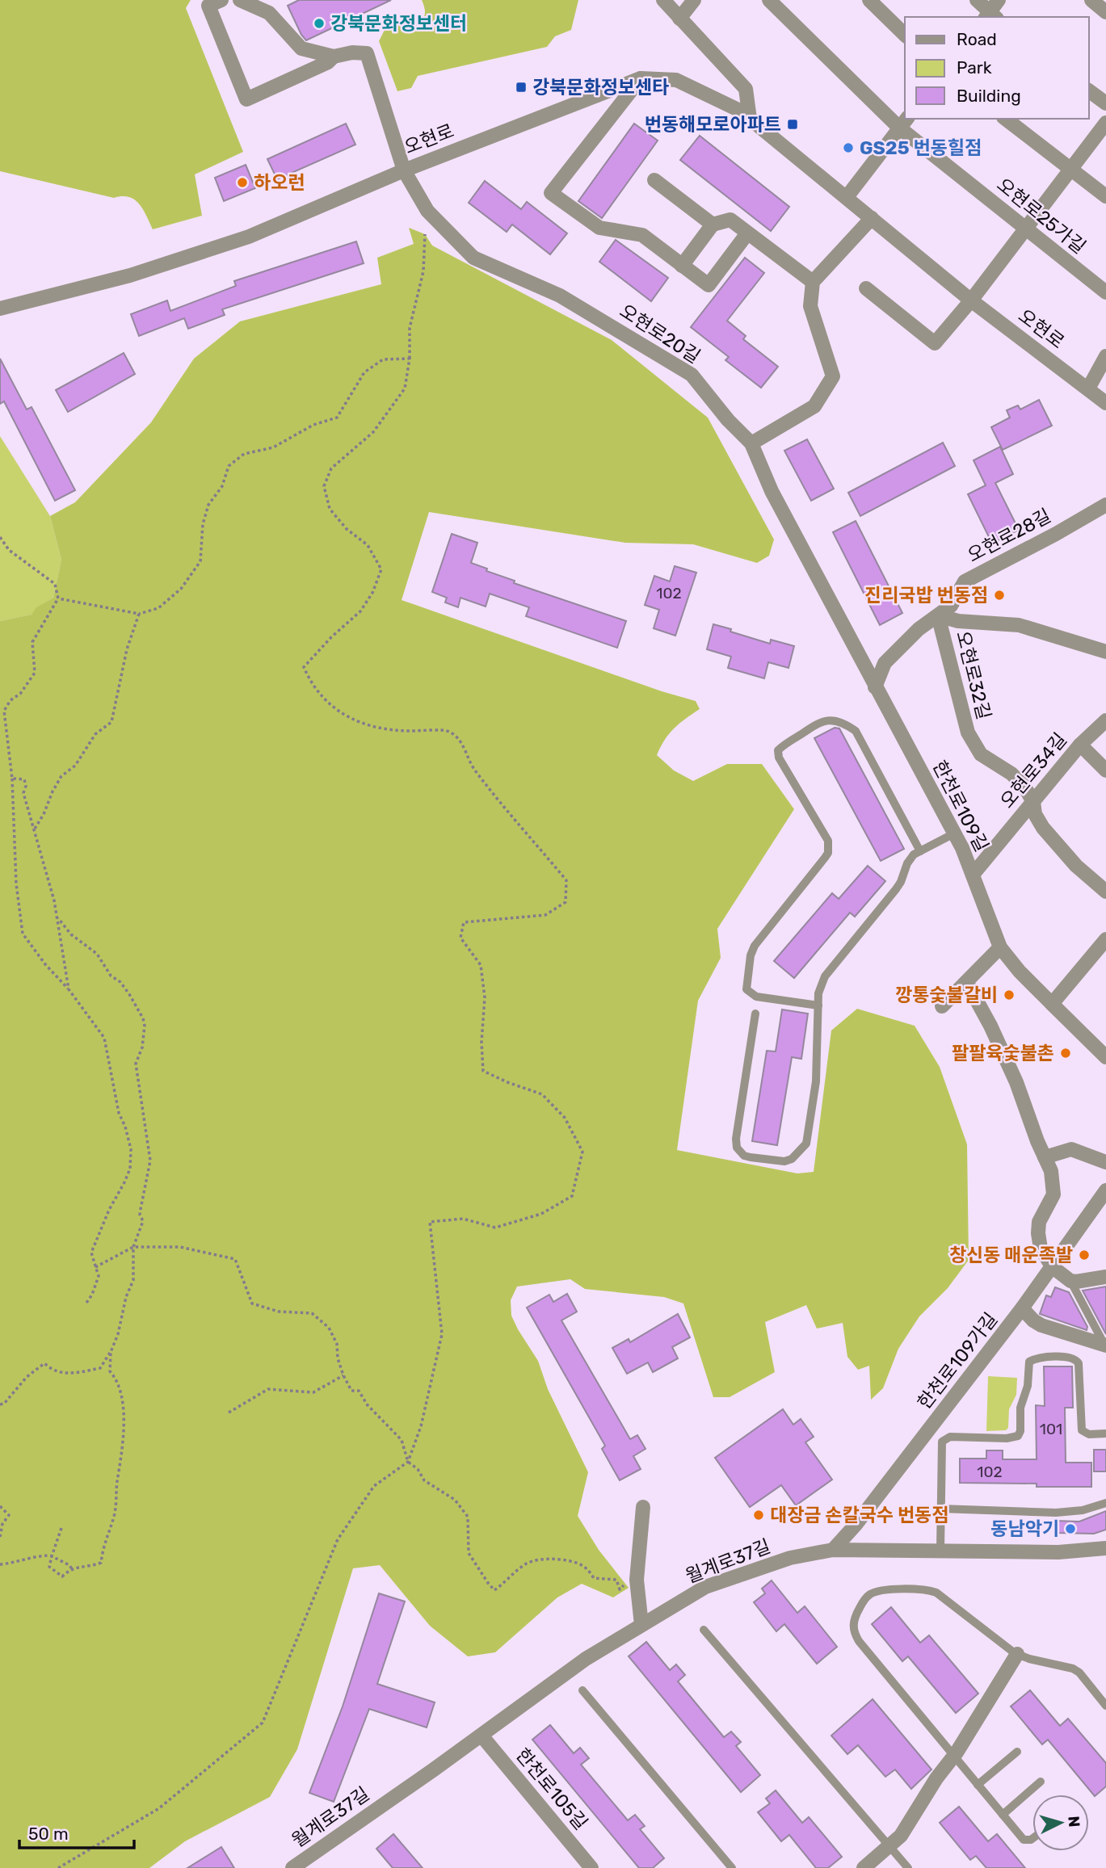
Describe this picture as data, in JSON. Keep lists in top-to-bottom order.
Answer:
{
  "streets": {
    "street": [
      "오현로",
      "오현로25가길",
      "오현로20길",
      "오현로28길",
      "오현로32길",
      "오현로34길",
      "한천로109길",
      "한천로109가길",
      "월계로37길",
      "한천로105길"
    ]
  },
  "crossings": [
    ["오현로", "오현로20길"],
    ["오현로20길", "오현로28길"],
    ["오현로20길", "한천로109길"],
    ["오현로28길", "오현로32길"],
    ["오현로28길", "한천로109길"],
    ["오현로32길", "오현로34길"],
    ["오현로34길", "한천로109길"],
    ["한천로109가길", "월계로37길"],
    ["월계로37길", "한천로105길"]
  ],
  "places": {
    "other": [
      "강북문화정보센터",
      "GS25 번동힐점",
      "하오런",
      "진리국밥 번동점",
      "깡통숯불갈비",
      "팔팔육숯불촌",
      "창신동 매운족발",
      "대장금 손칼국수 번동점",
      "동남악기"
    ],
    "transit": ["강북문화정보센타", "번동해모로아파트"]
  },
  "house_numbers": ["102", "101", "102"],
  "legend": ["Road", "Park", "Building"],
  "scale_bar": "50 m",
  "north": "right"
}
